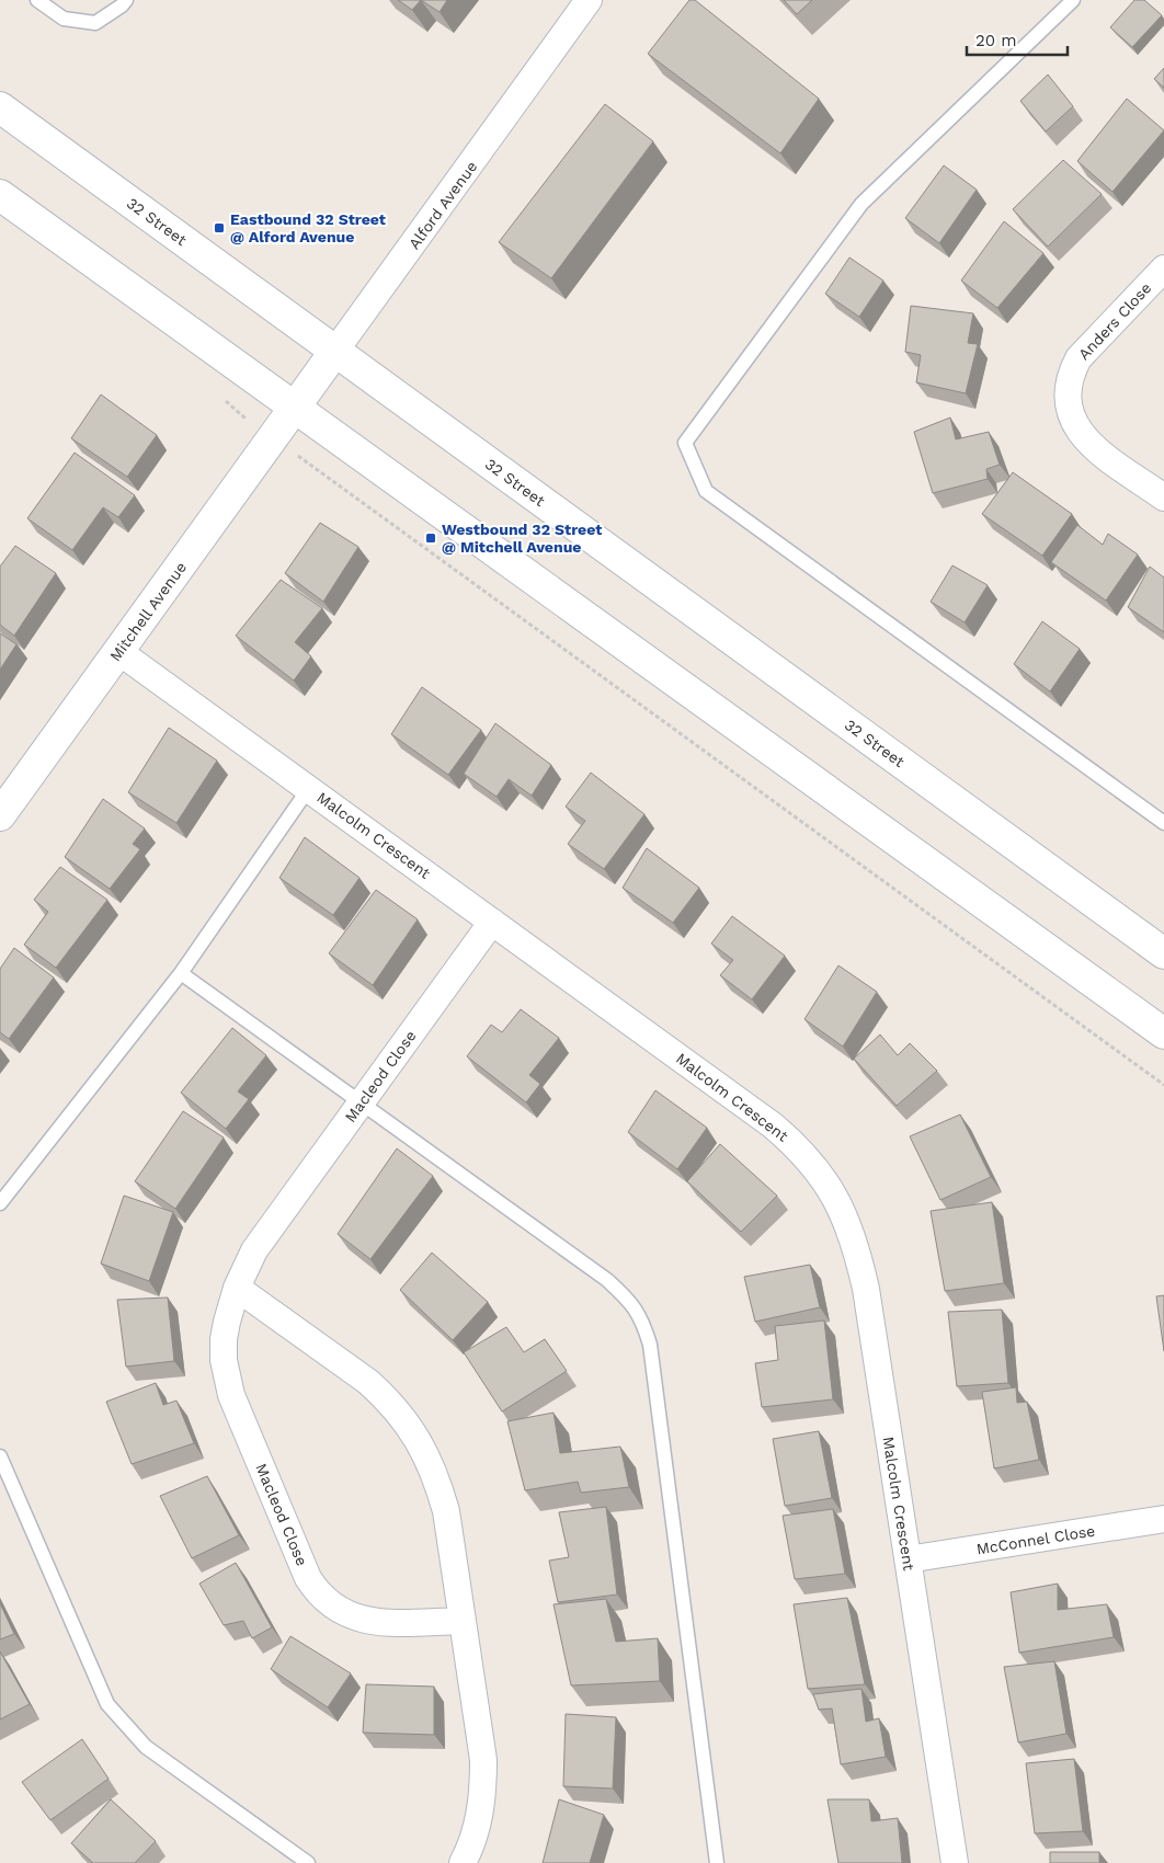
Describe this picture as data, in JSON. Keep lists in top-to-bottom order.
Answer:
{
  "streets": {
    "main road": ["Alford Avenue", "32 Street", "Mitchell Avenue"],
    "street": [
      "Anders Close",
      "Malcolm Crescent",
      "Macleod Close",
      "McConnel Close"
    ]
  },
  "crossings": [
    ["Alford Avenue", "32 Street"],
    ["Alford Avenue", "Mitchell Avenue"],
    ["Mitchell Avenue", "Malcolm Crescent"],
    ["Malcolm Crescent", "Macleod Close"],
    ["Malcolm Crescent", "McConnel Close"]
  ],
  "places": {
    "transit": ["Eastbound 32 Street @ Alford Avenue", "Westbound 32 Street @ Mitchell Avenue"]
  },
  "scale_bar": "20 m"
}
